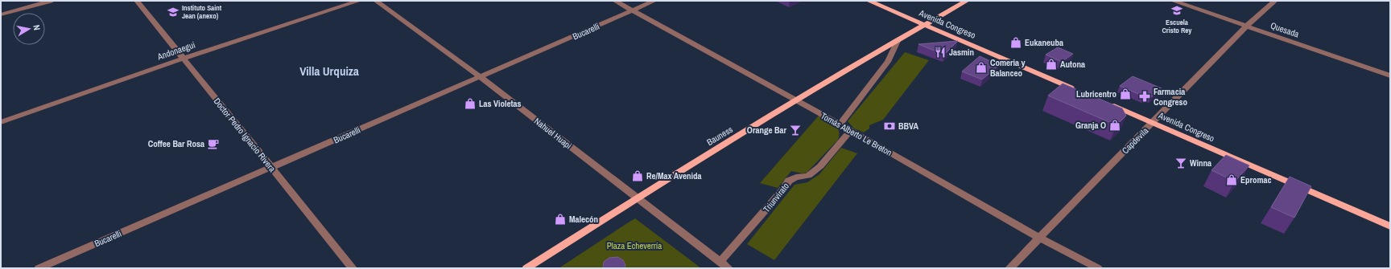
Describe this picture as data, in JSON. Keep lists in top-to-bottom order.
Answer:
{
  "streets": {
    "main road": ["Avenida Congreso", "Bauness"],
    "street": [
      "Quesada",
      "Bucarelli",
      "Andonaegui",
      "Nahuel Huapi",
      "Tomás Alberto Le Breton",
      "Doctor Pedro Ignacio Rivera",
      "Capdevila",
      "Triunvirato"
    ]
  },
  "crossings": [
    ["Avenida Congreso", "Bauness"],
    ["Avenida Congreso", "Capdevila"],
    ["Quesada", "Capdevila"],
    ["Bucarelli", "Nahuel Huapi"],
    ["Bucarelli", "Tomás Alberto Le Breton"],
    ["Bucarelli", "Doctor Pedro Ignacio Rivera"],
    ["Andonaegui", "Doctor Pedro Ignacio Rivera"],
    ["Nahuel Huapi", "Bauness"],
    ["Nahuel Huapi", "Triunvirato"],
    ["Tomás Alberto Le Breton", "Bauness"],
    ["Tomás Alberto Le Breton", "Capdevila"],
    ["Tomás Alberto Le Breton", "Triunvirato"]
  ],
  "districts": ["Villa Urquiza"],
  "parks": ["Plaza Echeverría"],
  "places": {
    "school or university": ["Escuela Cristo Rey", "Instituto Saint Jean (anexo)"],
    "shop": [
      "Eukaneuba",
      "Autona",
      "Comeria y Balanceo",
      "Lubricentro",
      "Las Violetas",
      "Granja O",
      "Re/Max Avenida",
      "Epromac",
      "Malecón"
    ],
    "restaurant": ["Jasmin"],
    "pharmacy": ["Farmacia Congreso"],
    "bank": ["BBVA"],
    "bar": ["Orange Bar", "Winna"],
    "cafe": ["Coffee Bar Rosa"]
  },
  "north": "right"
}
